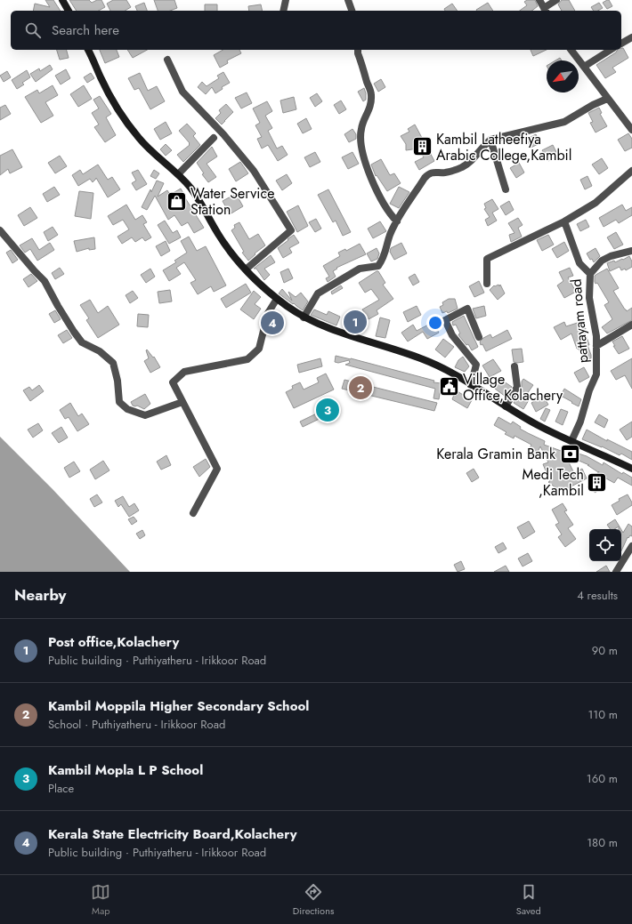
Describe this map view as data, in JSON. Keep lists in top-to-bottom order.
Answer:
{
  "streets": {
    "street": ["pattayam road"]
  },
  "places": {
    "building": ["Kambil Latheefiya Arabic College,Kambil", "Medi Tech ,Kambil"],
    "shop": ["Water Service Station"],
    "public building": ["Village Office,Kolachery"],
    "bank": ["Kerala Gramin Bank"]
  },
  "north": "bottom left",
  "page": {
    "search": "Search here",
    "pins": [
      "1",
      "4",
      "2",
      "3"
    ],
    "heading": ["Nearby", "4 results"],
    "list": [
      {
        "mark": "1",
        "name": "Post office,Kolachery",
        "note": "Public building · Puthiyatheru - Irikkoor Road",
        "value": "90 m"
      },
      {
        "mark": "2",
        "name": "Kambil Moppila Higher Secondary School",
        "note": "School · Puthiyatheru - Irikkoor Road",
        "value": "110 m"
      },
      {
        "mark": "3",
        "name": "Kambil Mopla L P School",
        "note": "Place",
        "value": "160 m"
      },
      {
        "mark": "4",
        "name": "Kerala State Electricity Board,Kolachery",
        "note": "Public building · Puthiyatheru - Irikkoor Road",
        "value": "180 m"
      }
    ],
    "nav": ["Map", "Directions", "Saved"]
  }
}
